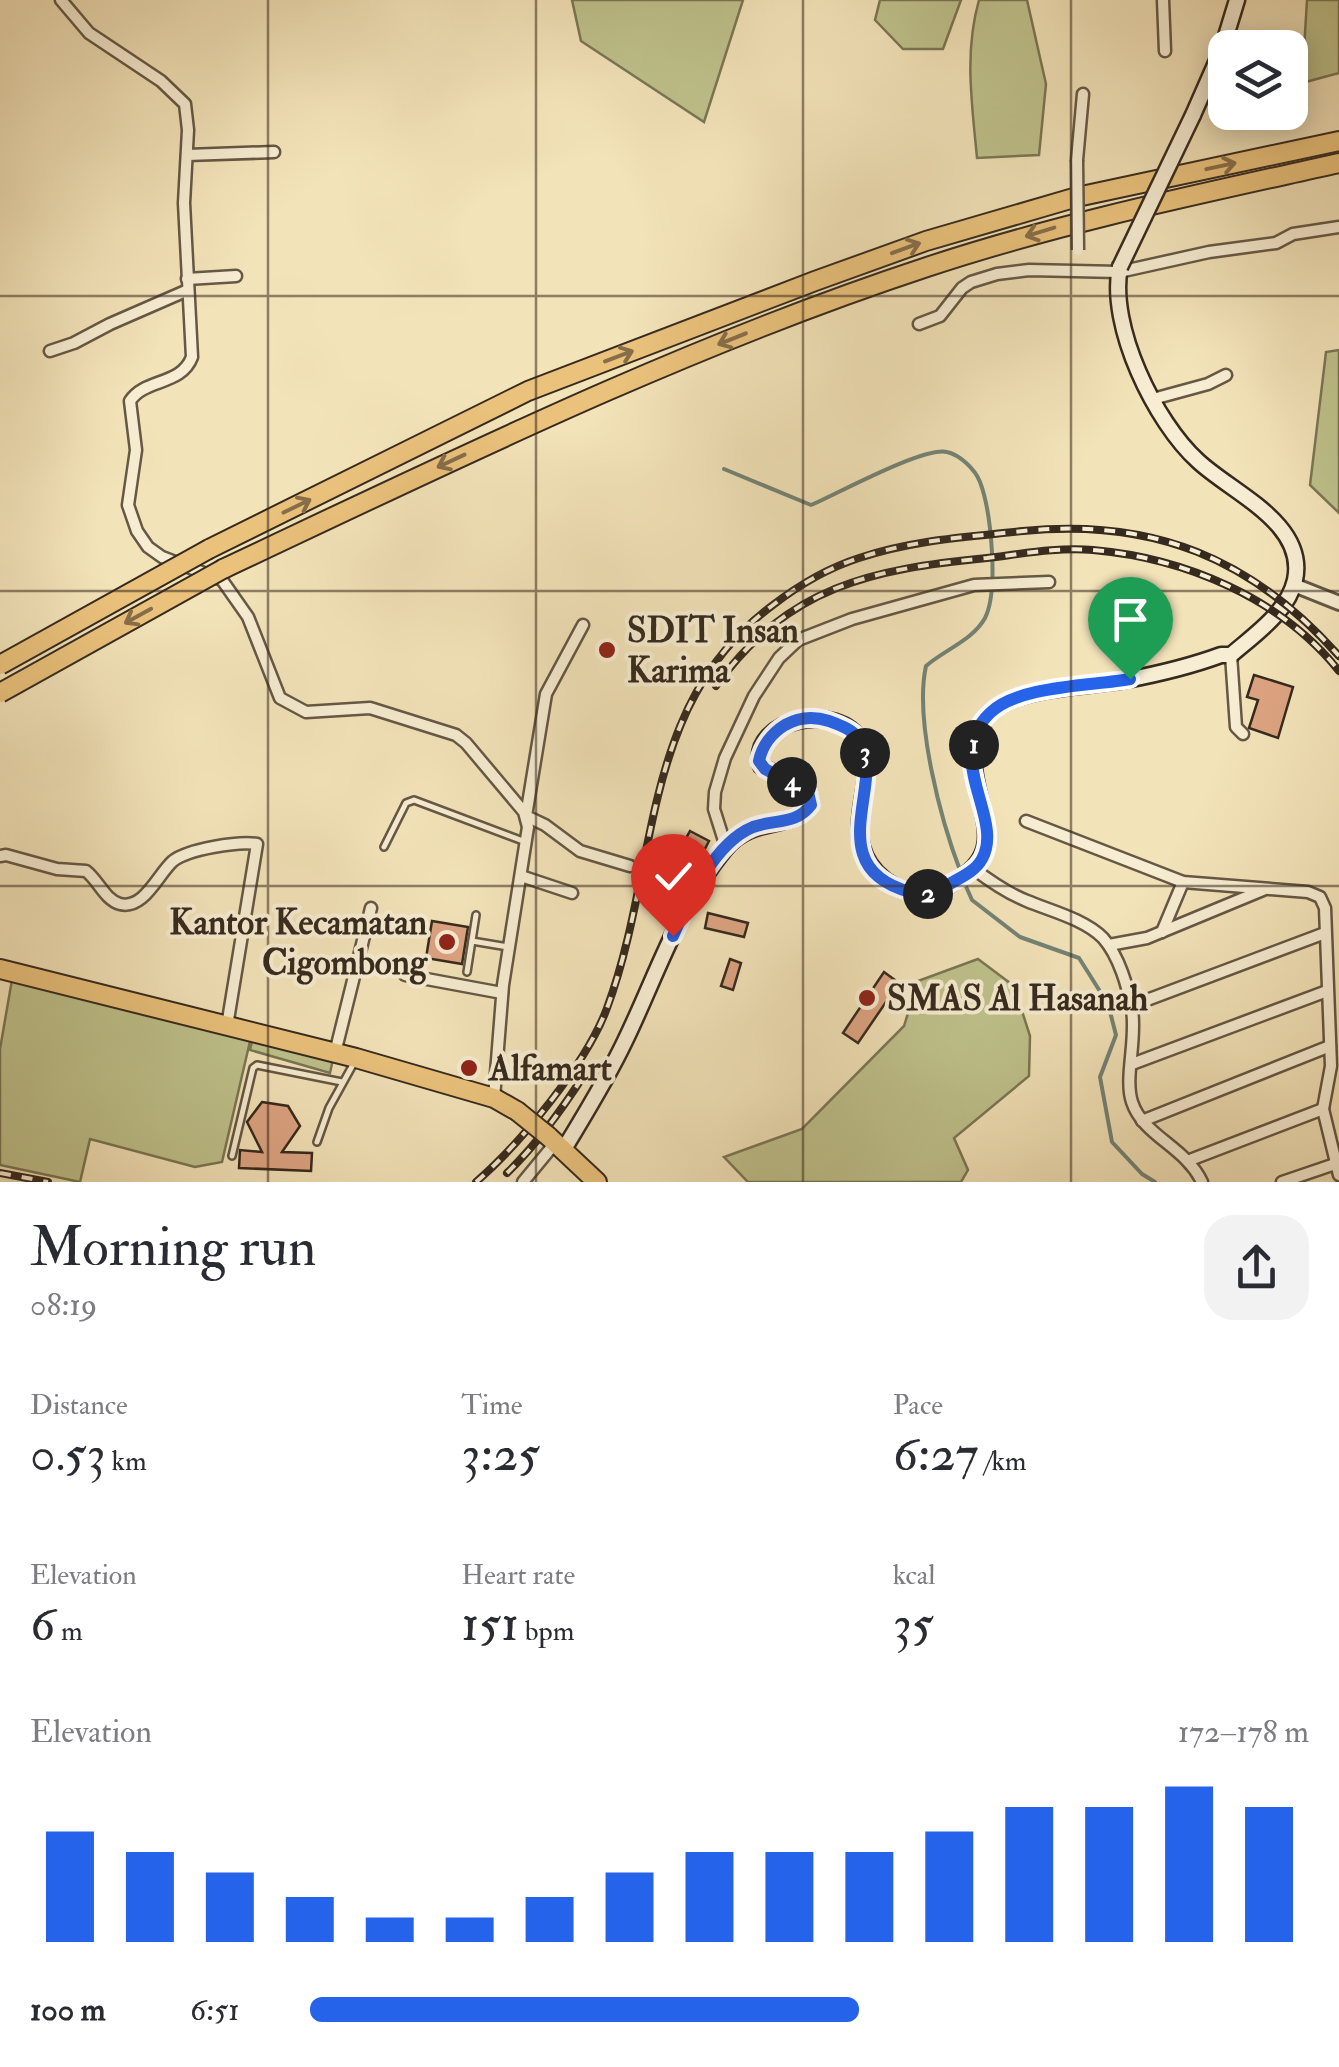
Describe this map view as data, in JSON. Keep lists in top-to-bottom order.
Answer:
{
  "places": [
    "SDIT Insan Karima",
    "Kantor Kecamatan Cigombong",
    "SMAS Al Hasanah",
    "Alfamart"
  ],
  "page": {
    "pins": [
      "1",
      "3",
      "4",
      "2"
    ],
    "heading": ["Morning run", "08:19"],
    "stats": [
      ["Distance", "0.53 km"],
      ["Time", "3:25"],
      ["Pace", "6:27 /km"],
      ["Elevation", "6 m"],
      ["Heart rate", "151 bpm"],
      ["kcal", "35"]
    ],
    "chart": ["Elevation", "172–178 m"],
    "list": [
      {
        "name": "100 m",
        "note": "6:51"
      }
    ]
  }
}
